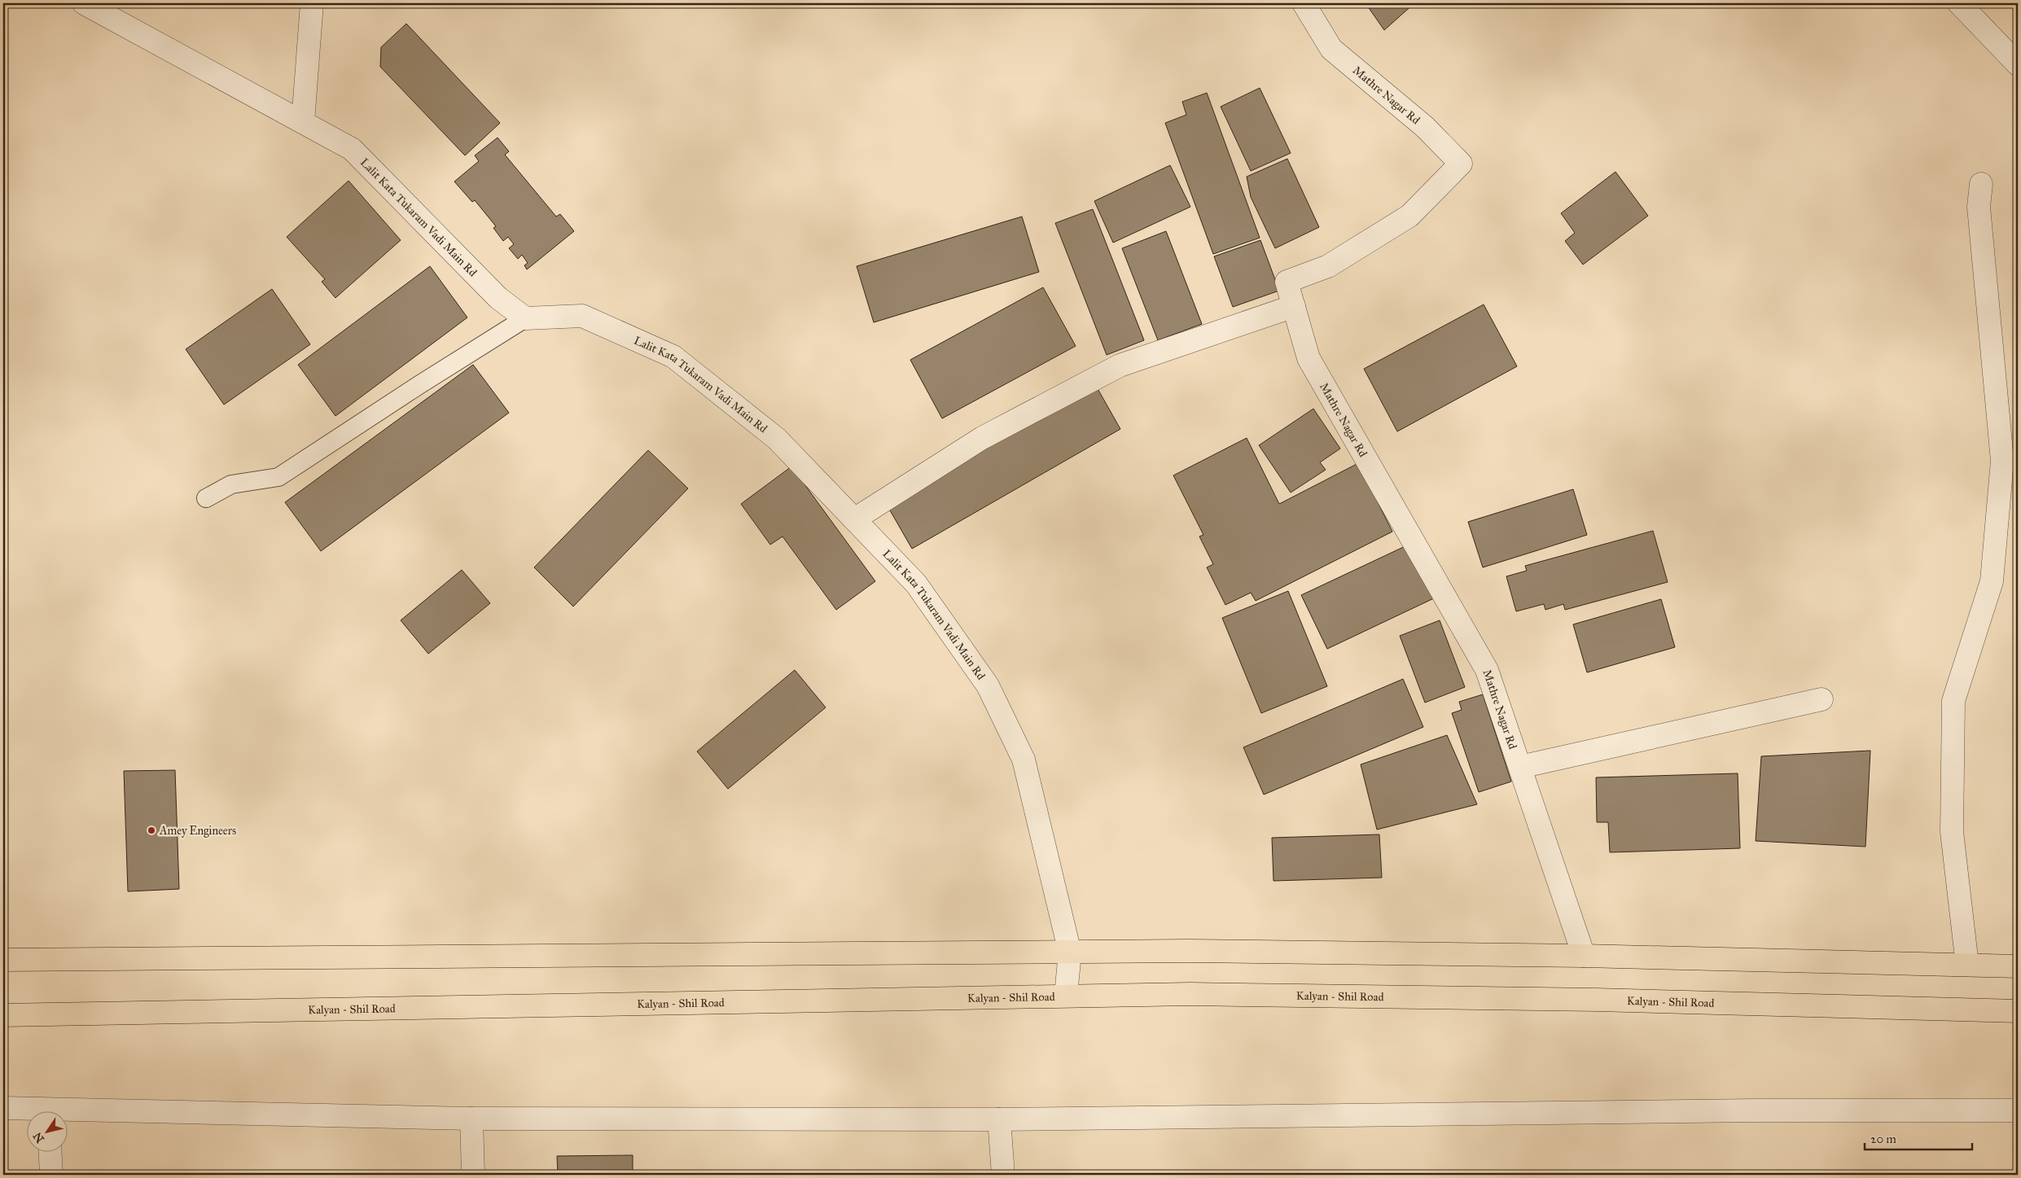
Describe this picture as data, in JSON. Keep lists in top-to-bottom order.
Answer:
{
  "streets": {
    "main road": ["Kalyan - Shil Road"],
    "street": ["Mathre Nagar Rd", "Lalit Kata Tukaram Vadi Main Rd"]
  },
  "crossings": [
    ["Lalit Kata Tukaram Vadi Main Rd", "Kalyan - Shil Road"]
  ],
  "places": ["Amey Engineers"],
  "scale_bar": "20 m",
  "north": "bottom left"
}
